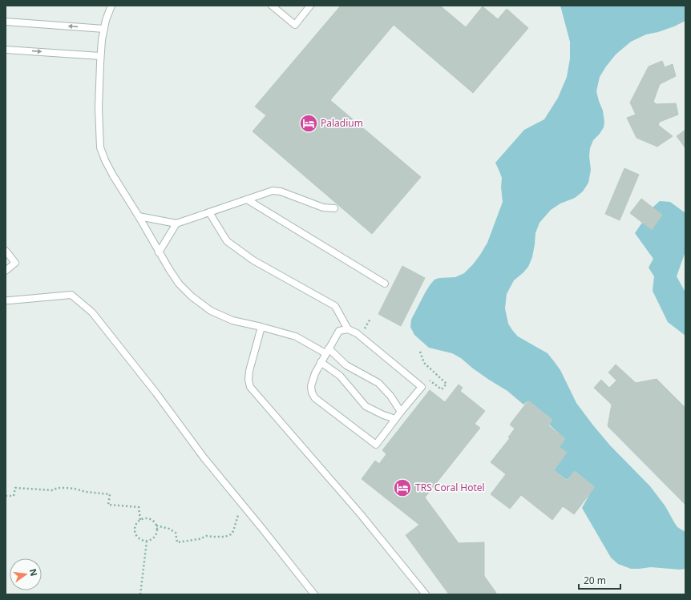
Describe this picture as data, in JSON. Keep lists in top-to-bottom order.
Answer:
{
  "places": {
    "hotel": ["Paladium", "TRS Coral Hotel"]
  },
  "scale_bar": "20 m",
  "north": "right"
}
